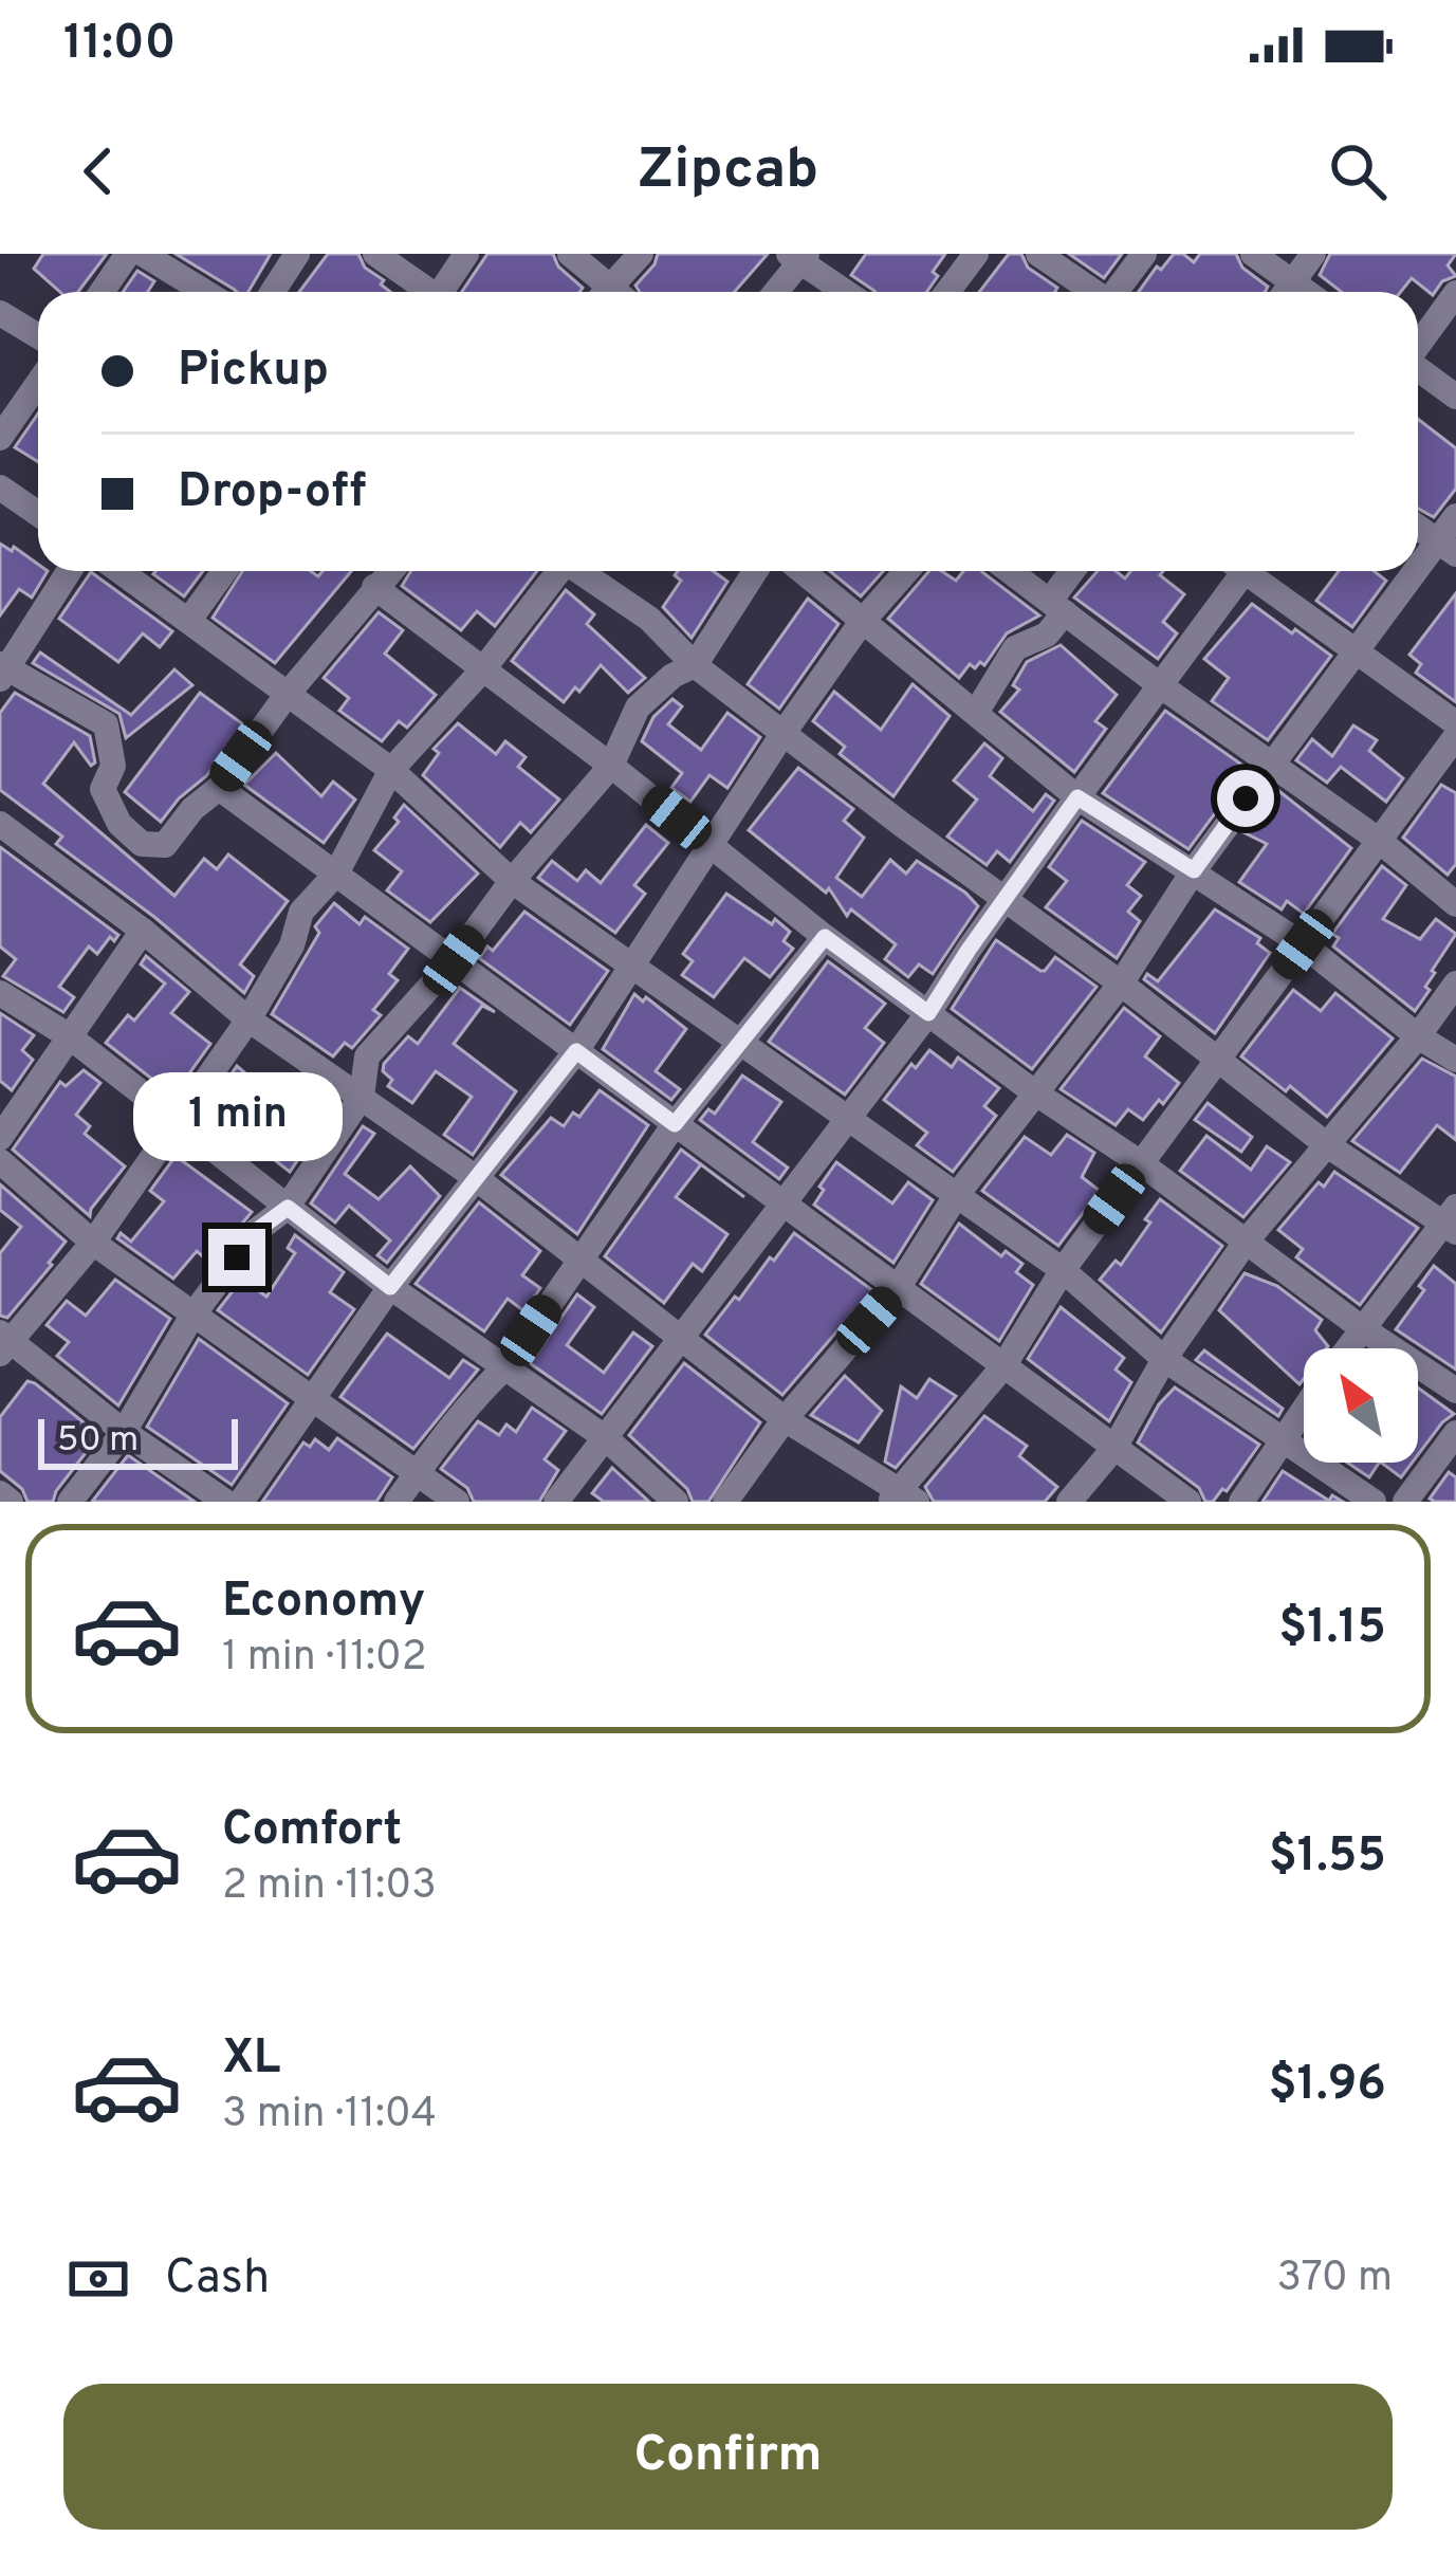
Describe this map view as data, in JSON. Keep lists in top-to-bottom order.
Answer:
{
  "scale_bar": "50 m",
  "north": "top left",
  "page": {
    "status": "11:00",
    "header": "Zipcab",
    "banner": ["Pickup", "Drop-off"],
    "bubble": "1 min",
    "scale": "50 m",
    "list": [
      {
        "name": "Economy",
        "note": "1 min · 11:02",
        "value": "$1.15"
      },
      {
        "name": "Comfort",
        "note": "2 min · 11:03",
        "value": "$1.55"
      },
      {
        "name": "XL",
        "note": "3 min · 11:04",
        "value": "$1.96"
      }
    ],
    "pay": ["Cash", "370 m"],
    "buttons": "Confirm"
  }
}
